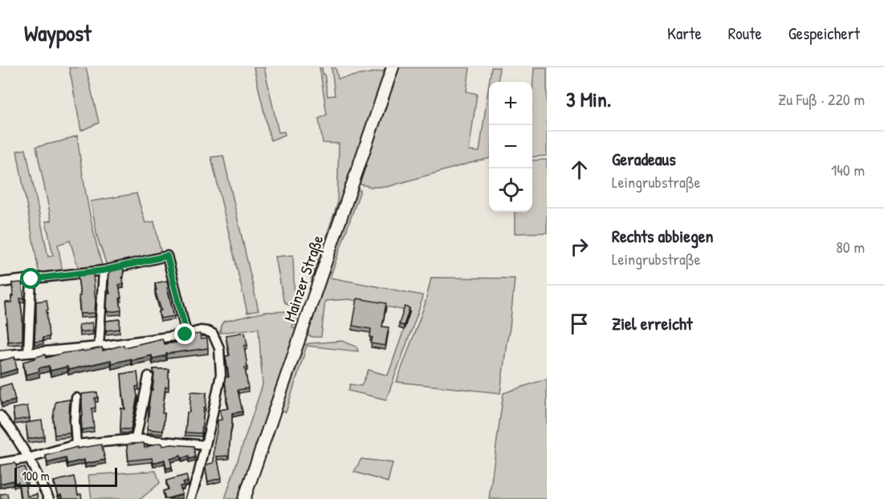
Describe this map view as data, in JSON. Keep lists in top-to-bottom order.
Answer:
{
  "streets": {
    "main road": ["Mainzer Straße"]
  },
  "scale_bar": "100 m",
  "page": {
    "header": "Waypost",
    "nav": ["Karte", "Route", "Gespeichert"],
    "heading": ["3 Min.", "Zu Fuß · 220 m"],
    "map_buttons": ["+", "−"],
    "list": [
      ["Geradeaus", "Leingrubstraße", "140 m"],
      ["Rechts abbiegen", "Leingrubstraße", "80 m"],
      "Ziel erreicht"
    ],
    "scale": "100 m"
  }
}
